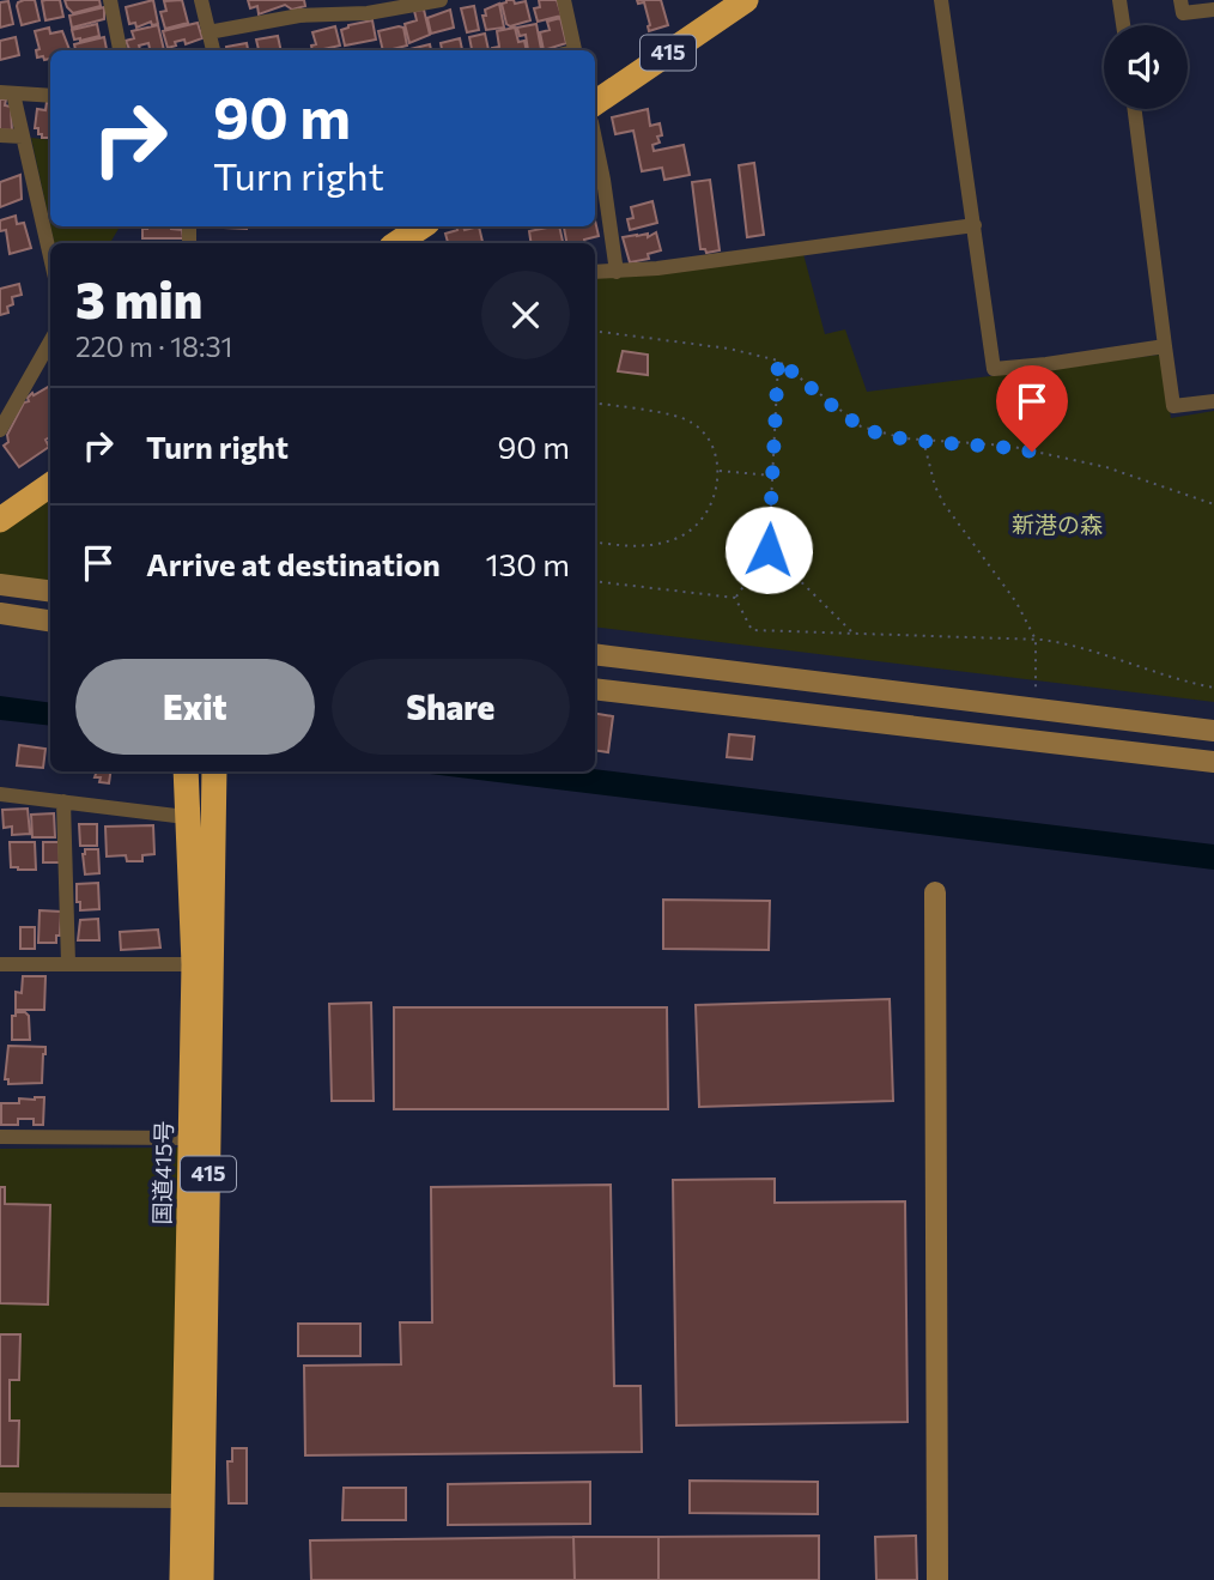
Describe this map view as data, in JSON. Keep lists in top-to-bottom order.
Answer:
{
  "streets": {
    "highway": ["415", "国道415号"]
  },
  "parks": ["新港の森"],
  "page": {
    "turn": ["90 m", "Turn right"],
    "heading": ["3 min", "220 m · 18:31"],
    "list": [
      {
        "name": "Turn right",
        "value": "90 m"
      },
      {
        "name": "Arrive at destination",
        "value": "130 m"
      }
    ],
    "buttons": ["Exit", "Share"]
  }
}
